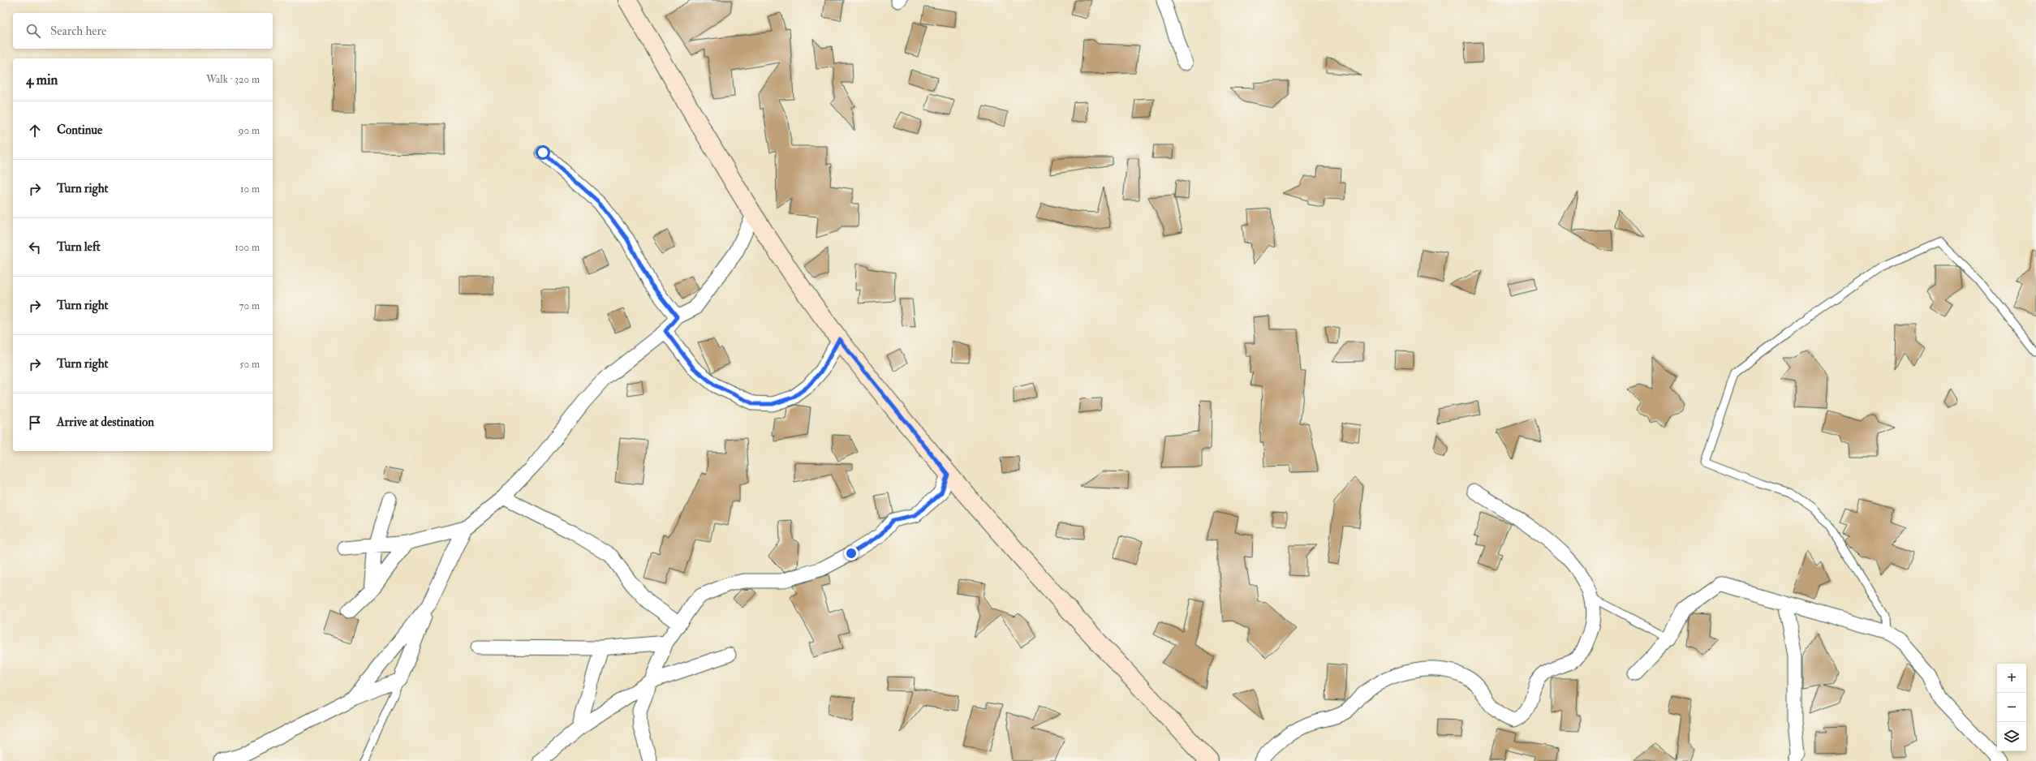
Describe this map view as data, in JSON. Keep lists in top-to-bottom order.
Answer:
{
  "page": {
    "search": "Search here",
    "heading": ["4 min", "Walk · 320 m"],
    "list": [
      ["Continue", "90 m"],
      ["Turn right", "10 m"],
      ["Turn left", "100 m"],
      ["Turn right", "70 m"],
      ["Turn right", "50 m"],
      "Arrive at destination"
    ],
    "map_buttons": ["+", "−"]
  }
}
